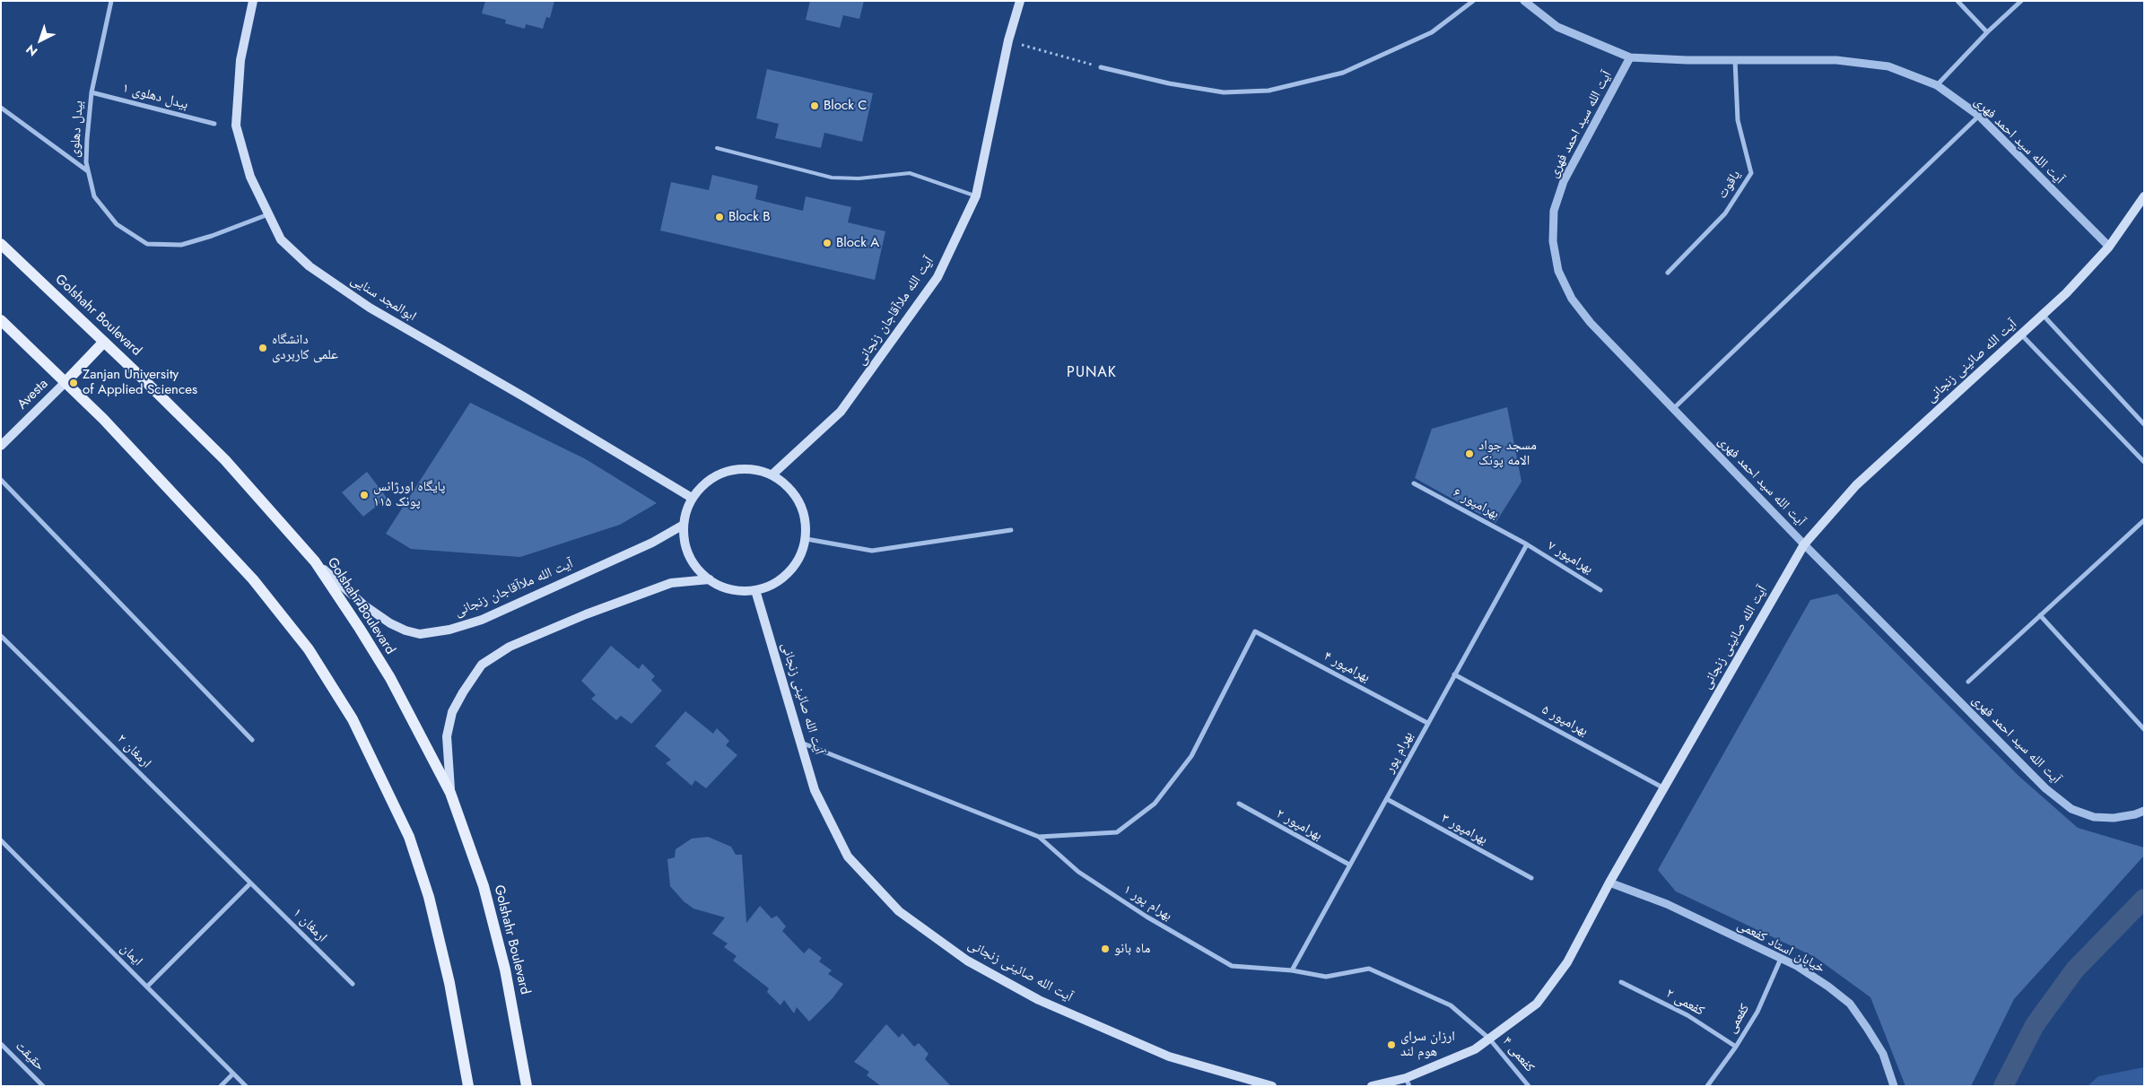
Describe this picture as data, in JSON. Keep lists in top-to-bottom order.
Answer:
{
  "streets": {
    "main road": [
      "ابوالمجد سنایی",
      "آیت الله ملاآقاجان زنجانی",
      "Golshahr Boulevard",
      "آیت الله صائینی زنجانی",
      "Avesta"
    ],
    "street": [
      "بیدل دهلوی ۱",
      "آیت الله سید احمد فهری",
      "بیدل دهلوی",
      "یاقوت",
      "بهرامپور ۶",
      "بهرامپور ۷",
      "بهرامپور ۴",
      "بهرامپور ۵",
      "ارمغان ۲",
      "بهرام پور",
      "بهرامپور ۲",
      "بهرامپور ۳",
      "بهرام پور ۱",
      "ارمغان ۱",
      "خیابان استاد کفعمی",
      "ایمان",
      "کفعمی ۲",
      "کفعمی",
      "کفعمی ۴",
      "حقیقت"
    ]
  },
  "crossings": [
    ["بیدل دهلوی ۱", "بیدل دهلوی"],
    ["آیت الله سید احمد فهری", "یاقوت"],
    ["آیت الله سید احمد فهری", "آیت الله صائینی زنجانی"],
    ["بیدل دهلوی", "ابوالمجد سنایی"],
    ["ابوالمجد سنایی", "آیت الله ملاآقاجان زنجانی"],
    ["ابوالمجد سنایی", "آیت الله صائینی زنجانی"],
    ["آیت الله ملاآقاجان زنجانی", "Golshahr Boulevard"],
    ["آیت الله ملاآقاجان زنجانی", "آیت الله صائینی زنجانی"],
    ["آیت الله صائینی زنجانی", "بهرامپور ۵"],
    ["آیت الله صائینی زنجانی", "بهرام پور ۱"],
    ["آیت الله صائینی زنجانی", "خیابان استاد کفعمی"],
    ["آیت الله صائینی زنجانی", "کفعمی ۴"],
    ["بهرامپور ۶", "بهرامپور ۷"],
    ["بهرامپور ۶", "بهرام پور"],
    ["بهرامپور ۷", "بهرام پور"],
    ["بهرامپور ۴", "بهرام پور"],
    ["بهرامپور ۴", "بهرام پور ۱"],
    ["بهرامپور ۵", "بهرام پور"],
    ["ارمغان ۲", "ارمغان ۱"],
    ["بهرام پور", "بهرامپور ۲"],
    ["بهرام پور", "بهرامپور ۳"],
    ["بهرام پور", "بهرام پور ۱"],
    ["بهرام پور ۱", "کفعمی ۴"],
    ["خیابان استاد کفعمی", "کفعمی"],
    ["کفعمی ۲", "کفعمی"]
  ],
  "districts": ["PUNAK"],
  "places": [
    "Block C",
    "Block B",
    "Block A",
    "دانشگاه علمی کاربردی",
    "Zanjan University of Applied Sciences",
    "مسجد جواد الامه پونک",
    "پایگاه اورژانس ۱۱۵ پونک",
    "ماه بانو",
    "ارزان سرای هوم لند"
  ],
  "north": "bottom left"
}
